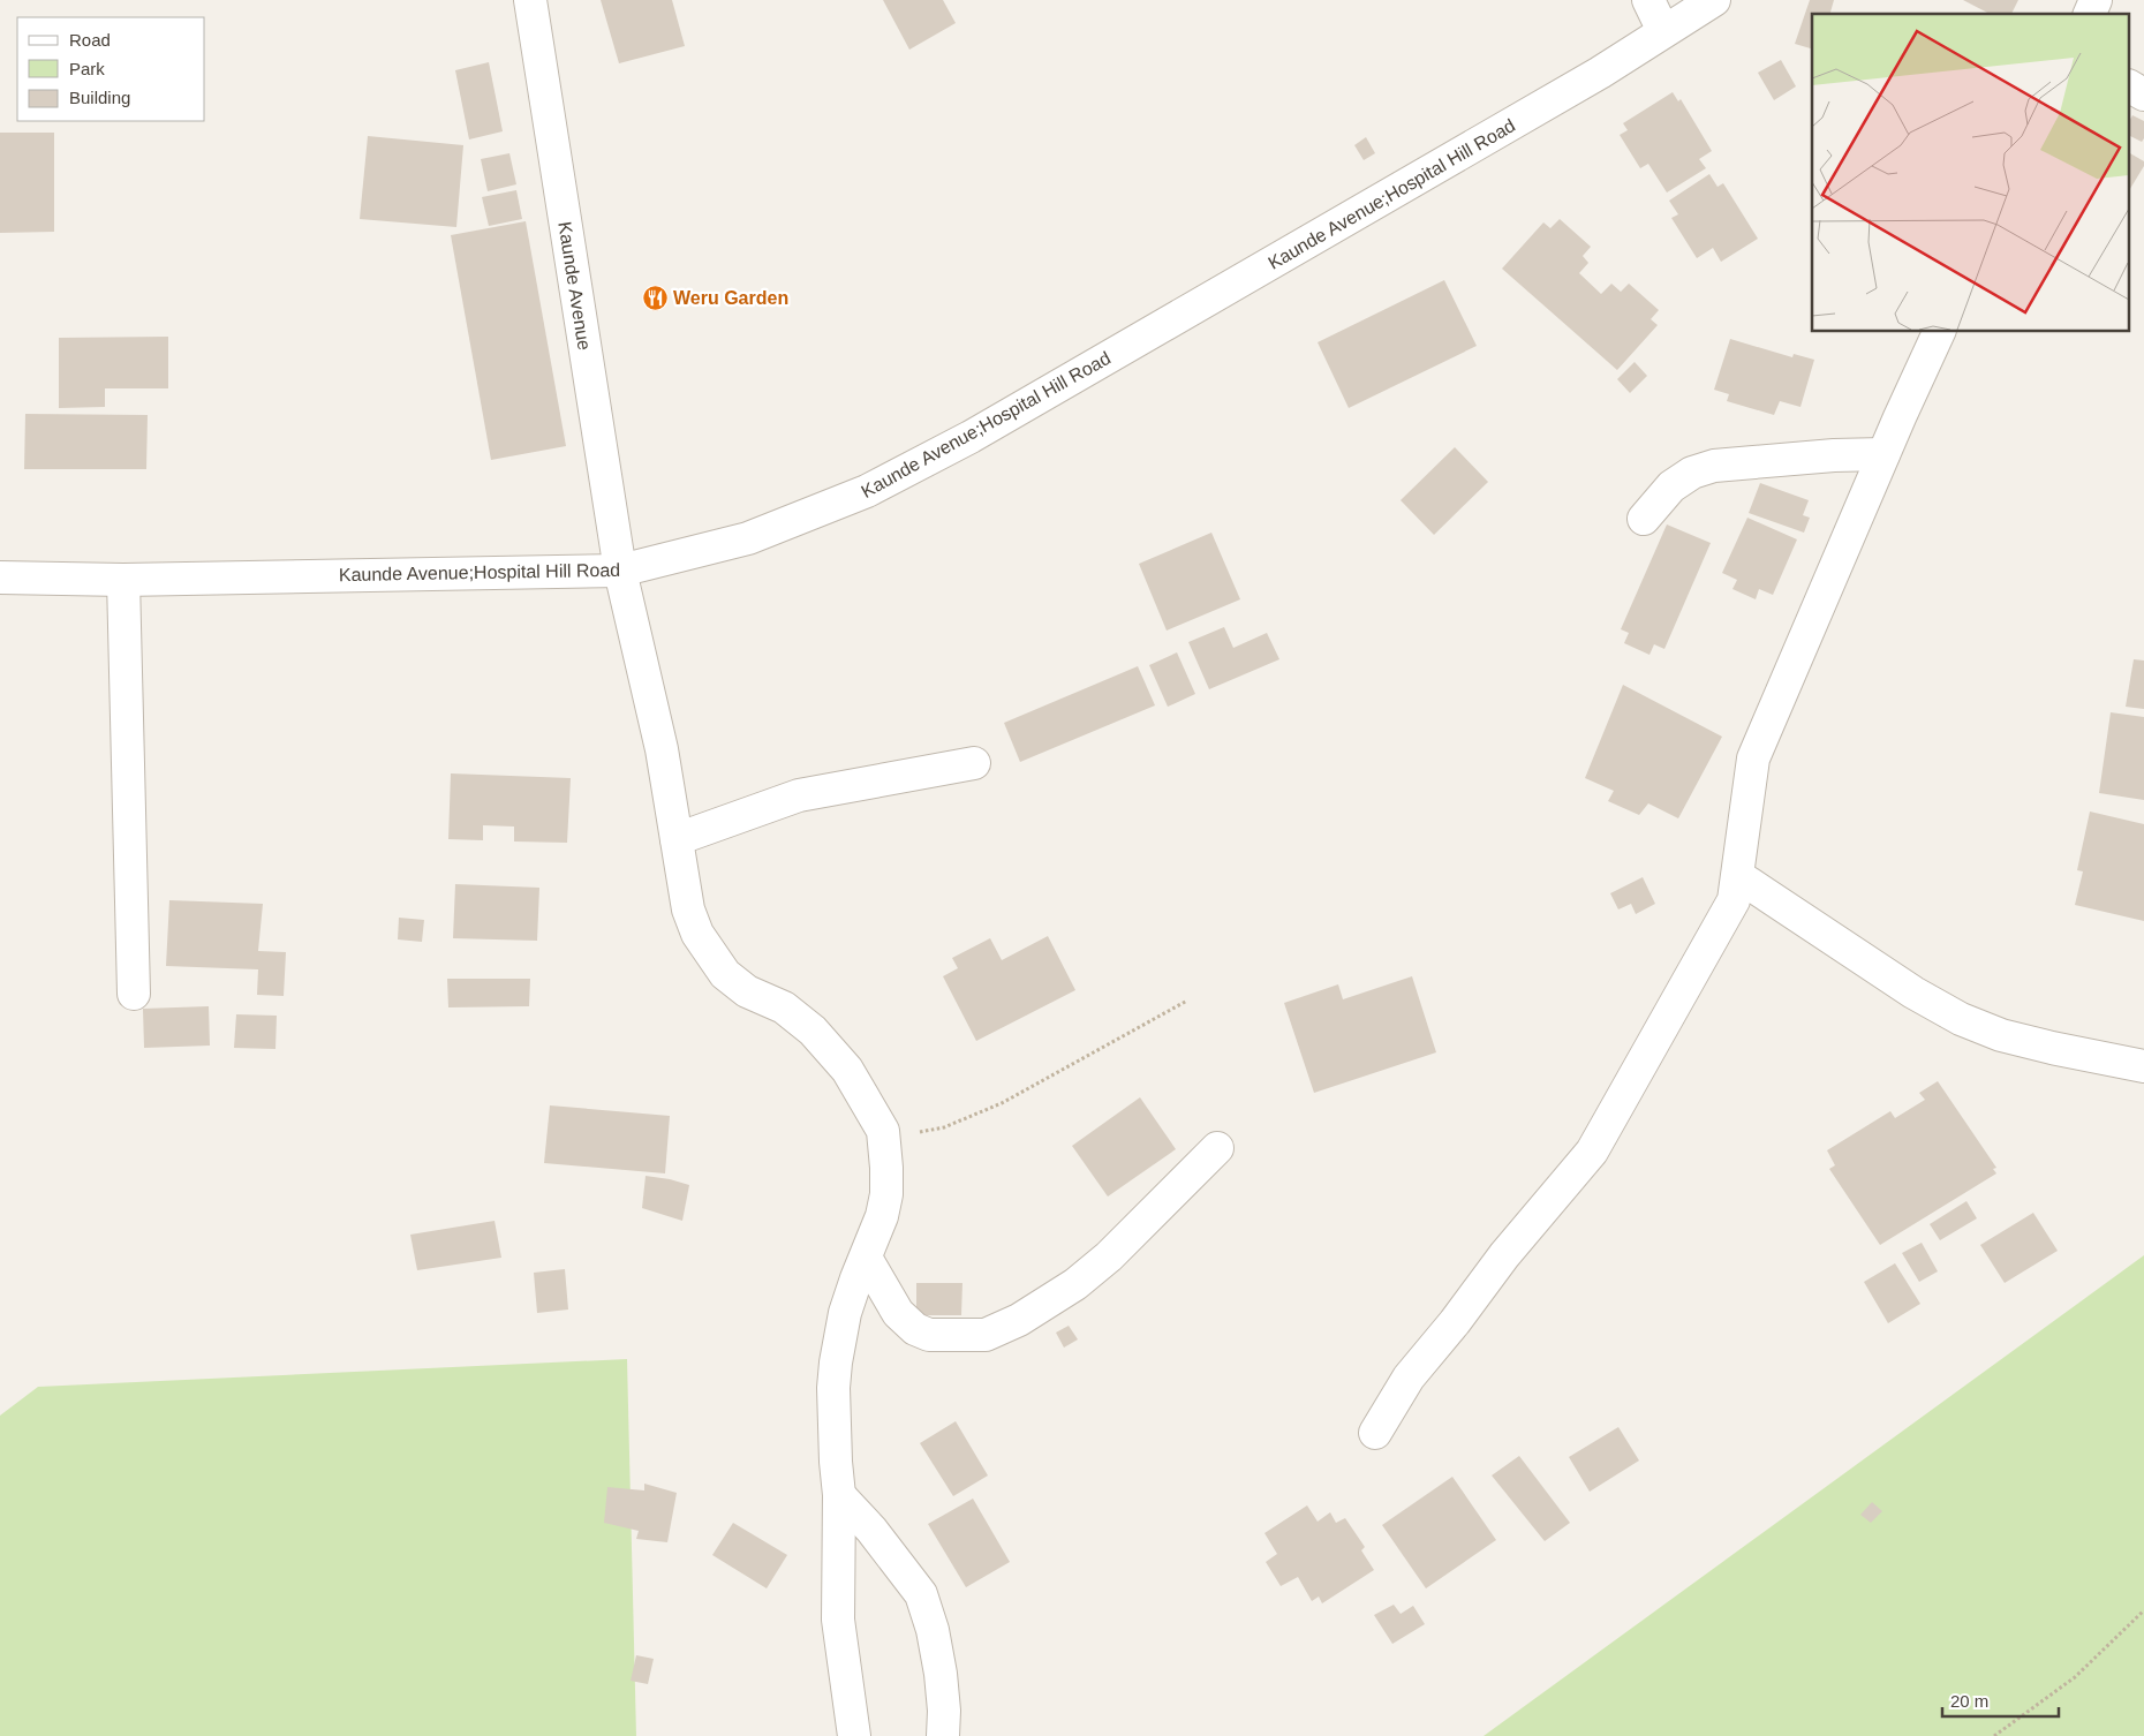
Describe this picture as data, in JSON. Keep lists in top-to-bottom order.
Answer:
{
  "streets": {
    "street": ["Kaunde Avenue;Hospital Hill Road", "Kaunde Avenue"]
  },
  "crossings": [
    ["Kaunde Avenue;Hospital Hill Road", "Kaunde Avenue"]
  ],
  "places": {
    "restaurant": ["Weru Garden"]
  },
  "legend": ["Road", "Park", "Building"],
  "scale_bar": "20 m"
}
